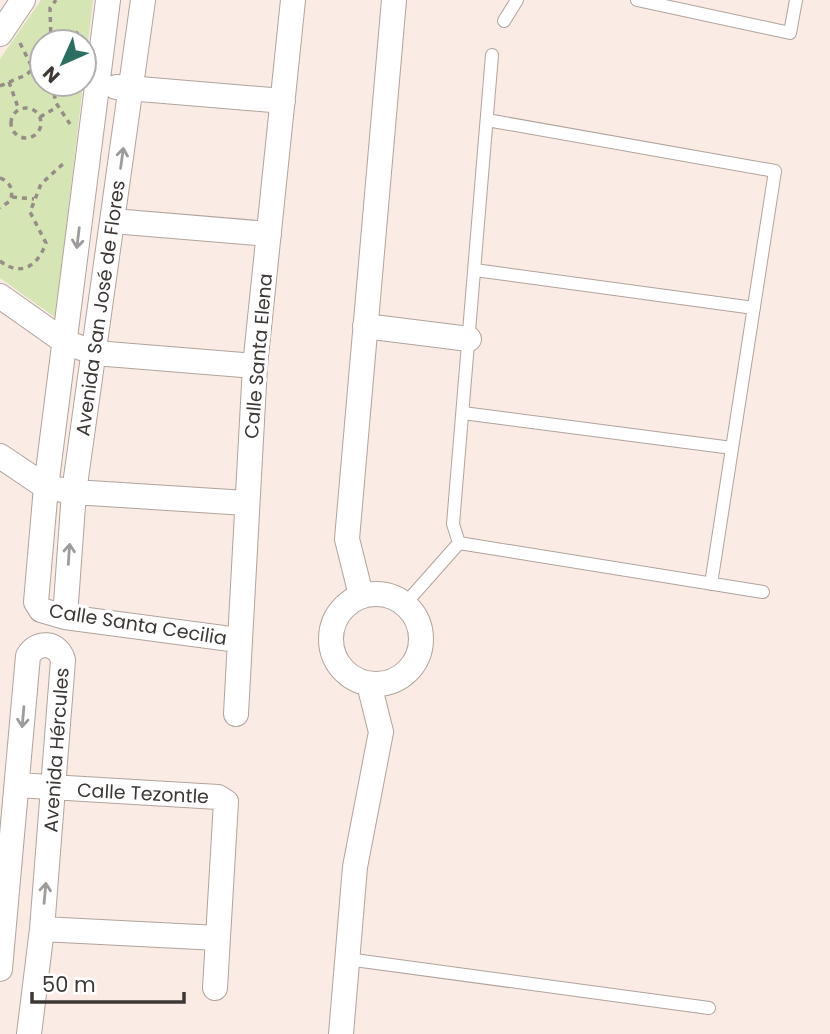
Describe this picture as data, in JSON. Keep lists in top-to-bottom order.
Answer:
{
  "streets": {
    "street": [
      "Avenida San José de Flores",
      "Calle Santa Elena",
      "Calle Santa Cecilia",
      "Avenida Hércules",
      "Calle Tezontle"
    ]
  },
  "crossings": [
    ["Avenida San José de Flores", "Calle Santa Cecilia"],
    ["Calle Santa Elena", "Calle Santa Cecilia"],
    ["Avenida Hércules", "Calle Tezontle"]
  ],
  "scale_bar": "50 m",
  "north": "bottom left"
}
